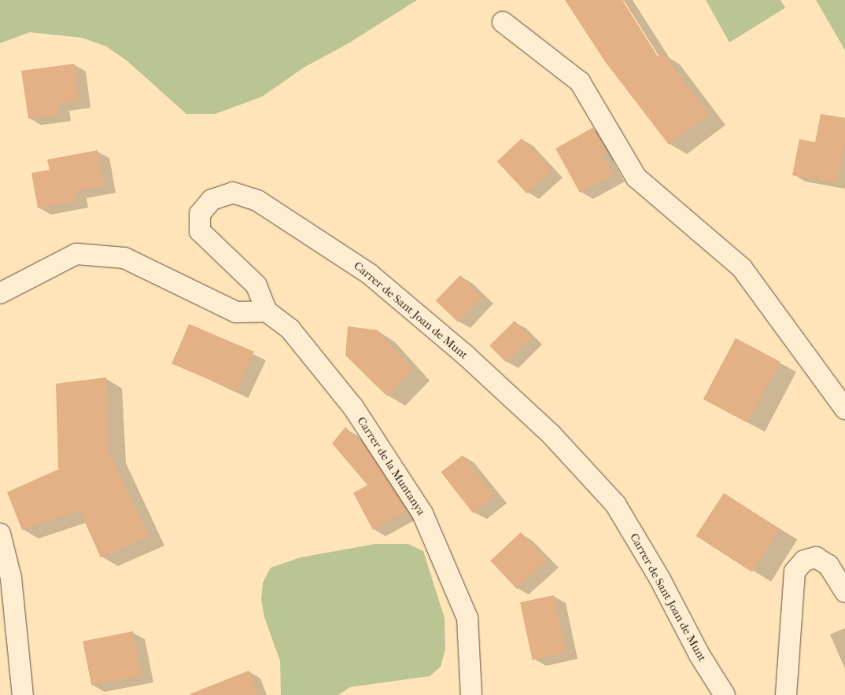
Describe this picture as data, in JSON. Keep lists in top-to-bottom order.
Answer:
{
  "streets": {
    "street": ["Carrer de Sant Joan de Munt", "Carrer de la Muntanya"]
  },
  "crossings": [
    ["Carrer de Sant Joan de Munt", "Carrer de la Muntanya"]
  ]
}
